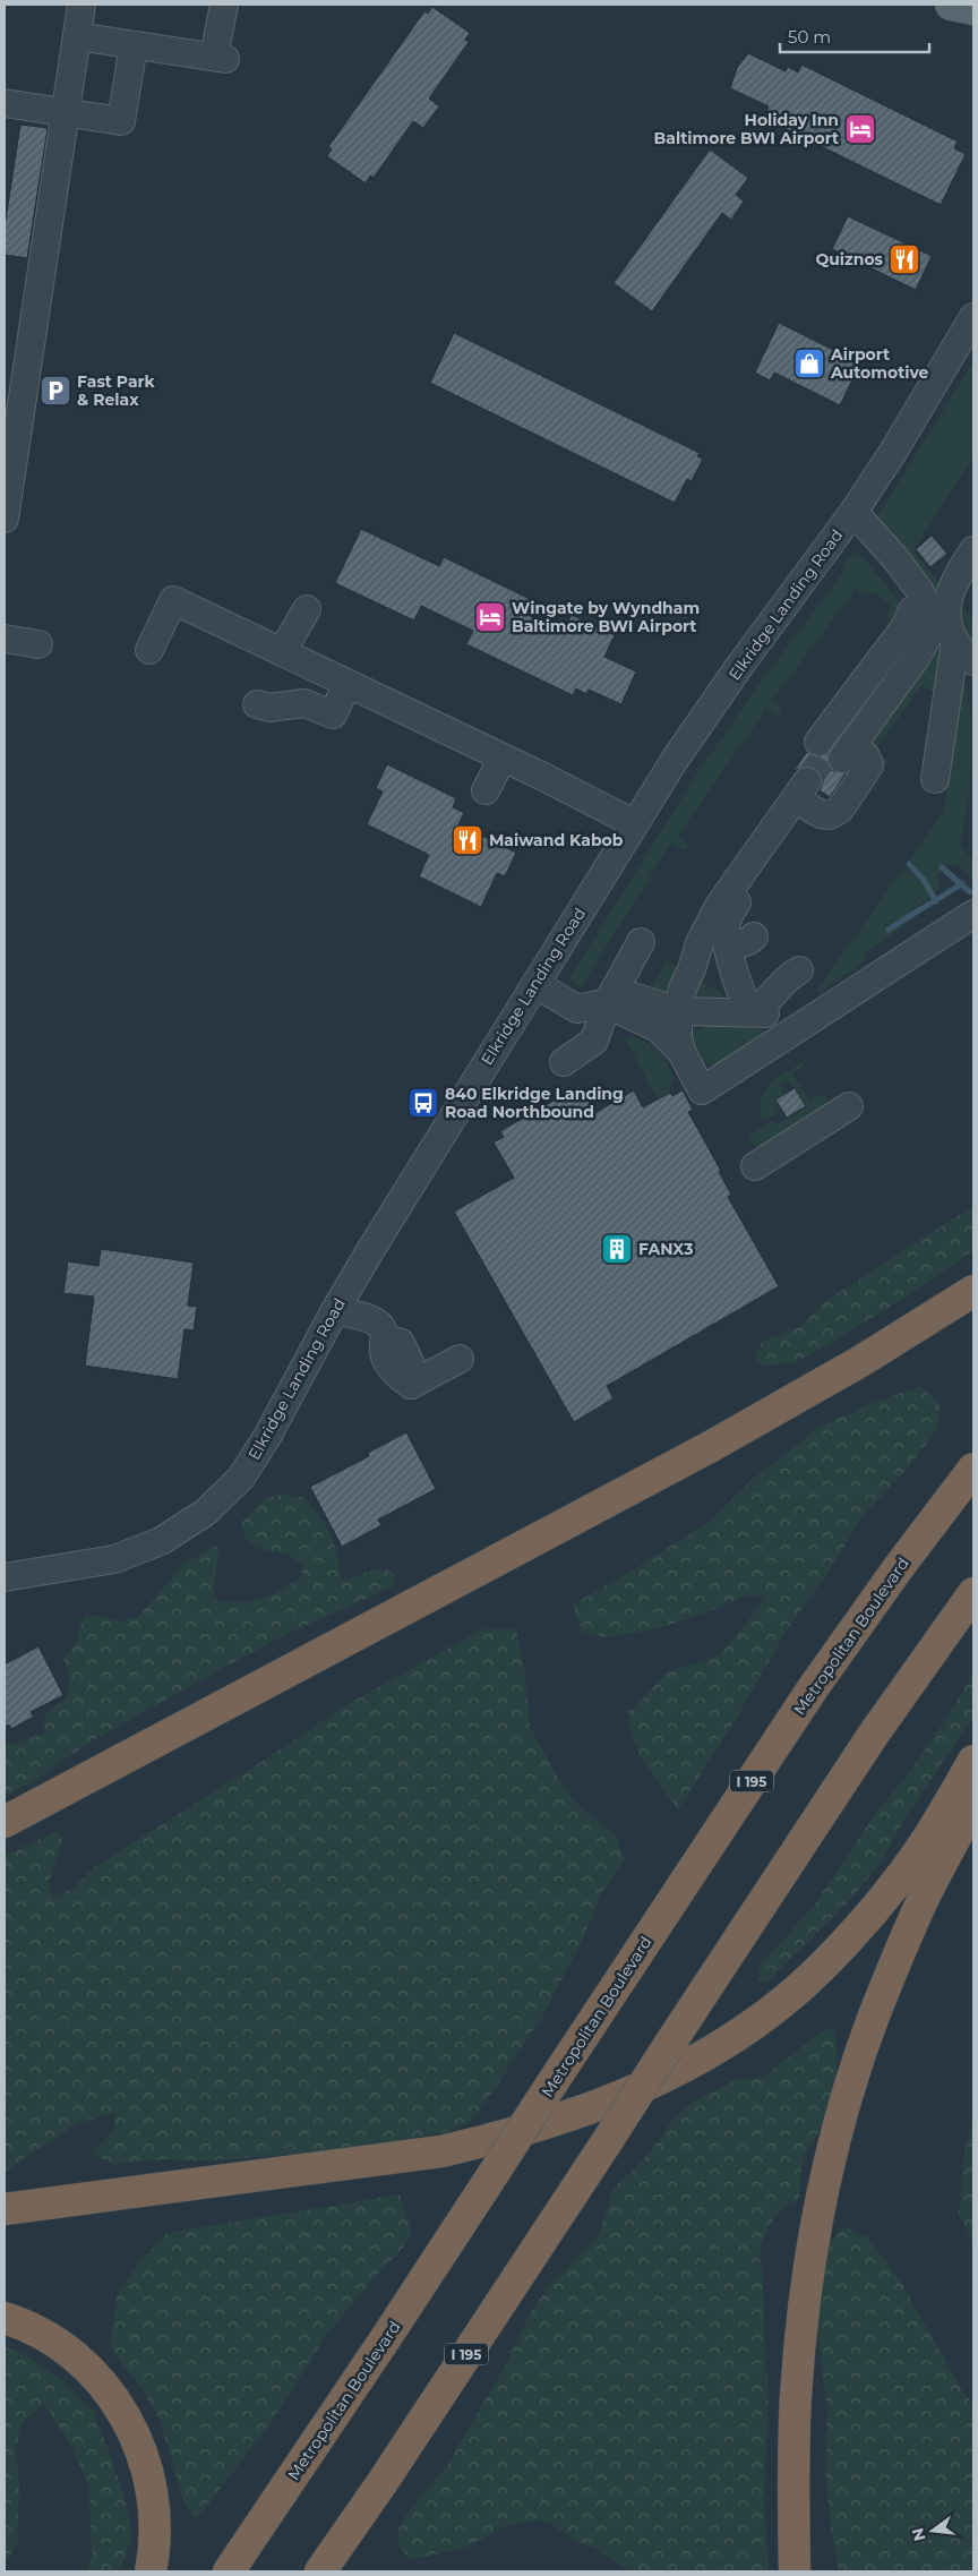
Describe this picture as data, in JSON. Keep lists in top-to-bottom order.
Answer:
{
  "streets": {
    "highway": ["Metropolitan Boulevard", "I 195"],
    "street": ["Elkridge Landing Road"]
  },
  "places": {
    "hotel": ["Holiday Inn Baltimore BWI Airport", "Wingate by Wyndham Baltimore BWI Airport"],
    "restaurant": ["Quiznos", "Maiwand Kabob"],
    "shop": ["Airport Automotive"],
    "parking": ["Fast Park & Relax"],
    "bus stop": ["840 Elkridge Landing Road Northbound"],
    "building": ["FANX3"]
  },
  "scale_bar": "50 m",
  "north": "left"
}
